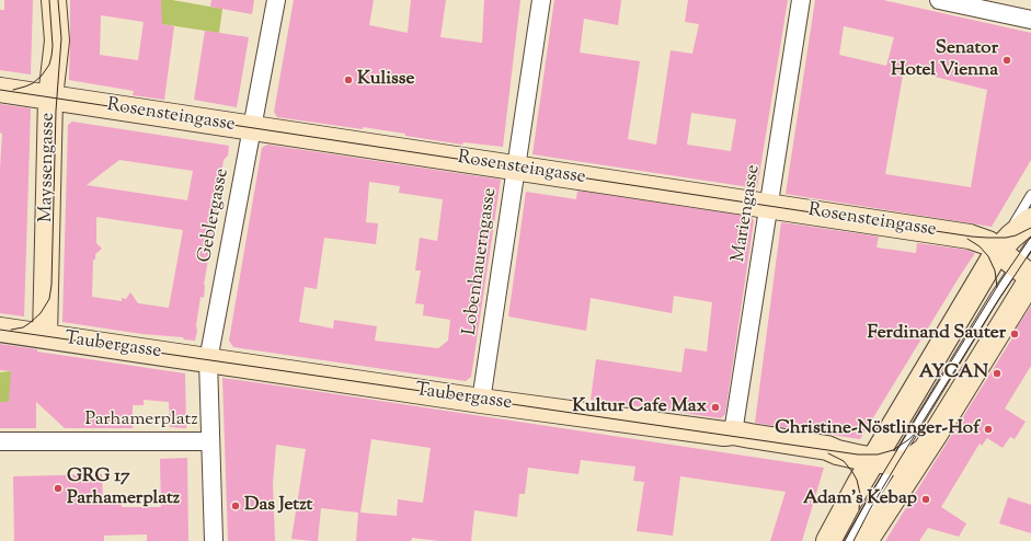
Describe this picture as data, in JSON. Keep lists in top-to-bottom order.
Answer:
{
  "streets": {
    "street": [
      "Rosensteingasse",
      "Mayssengasse",
      "Mariengasse",
      "Geblergasse",
      "Lobenhauerngasse",
      "Taubergasse",
      "Parhamerplatz"
    ]
  },
  "crossings": [
    ["Rosensteingasse", "Mayssengasse"],
    ["Rosensteingasse", "Mariengasse"],
    ["Rosensteingasse", "Geblergasse"],
    ["Rosensteingasse", "Lobenhauerngasse"],
    ["Mayssengasse", "Taubergasse"],
    ["Mariengasse", "Taubergasse"],
    ["Geblergasse", "Taubergasse"],
    ["Geblergasse", "Parhamerplatz"],
    ["Lobenhauerngasse", "Taubergasse"]
  ],
  "places": [
    "Senator Hotel Vienna",
    "Kulisse",
    "Ferdinand Sauter",
    "AYCAN",
    "Kultur Cafe Max",
    "Christine-Nöstlinger-Hof",
    "GRG 17 Parhamerplatz",
    "Adam’s Kebap",
    "Das Jetzt"
  ]
}
